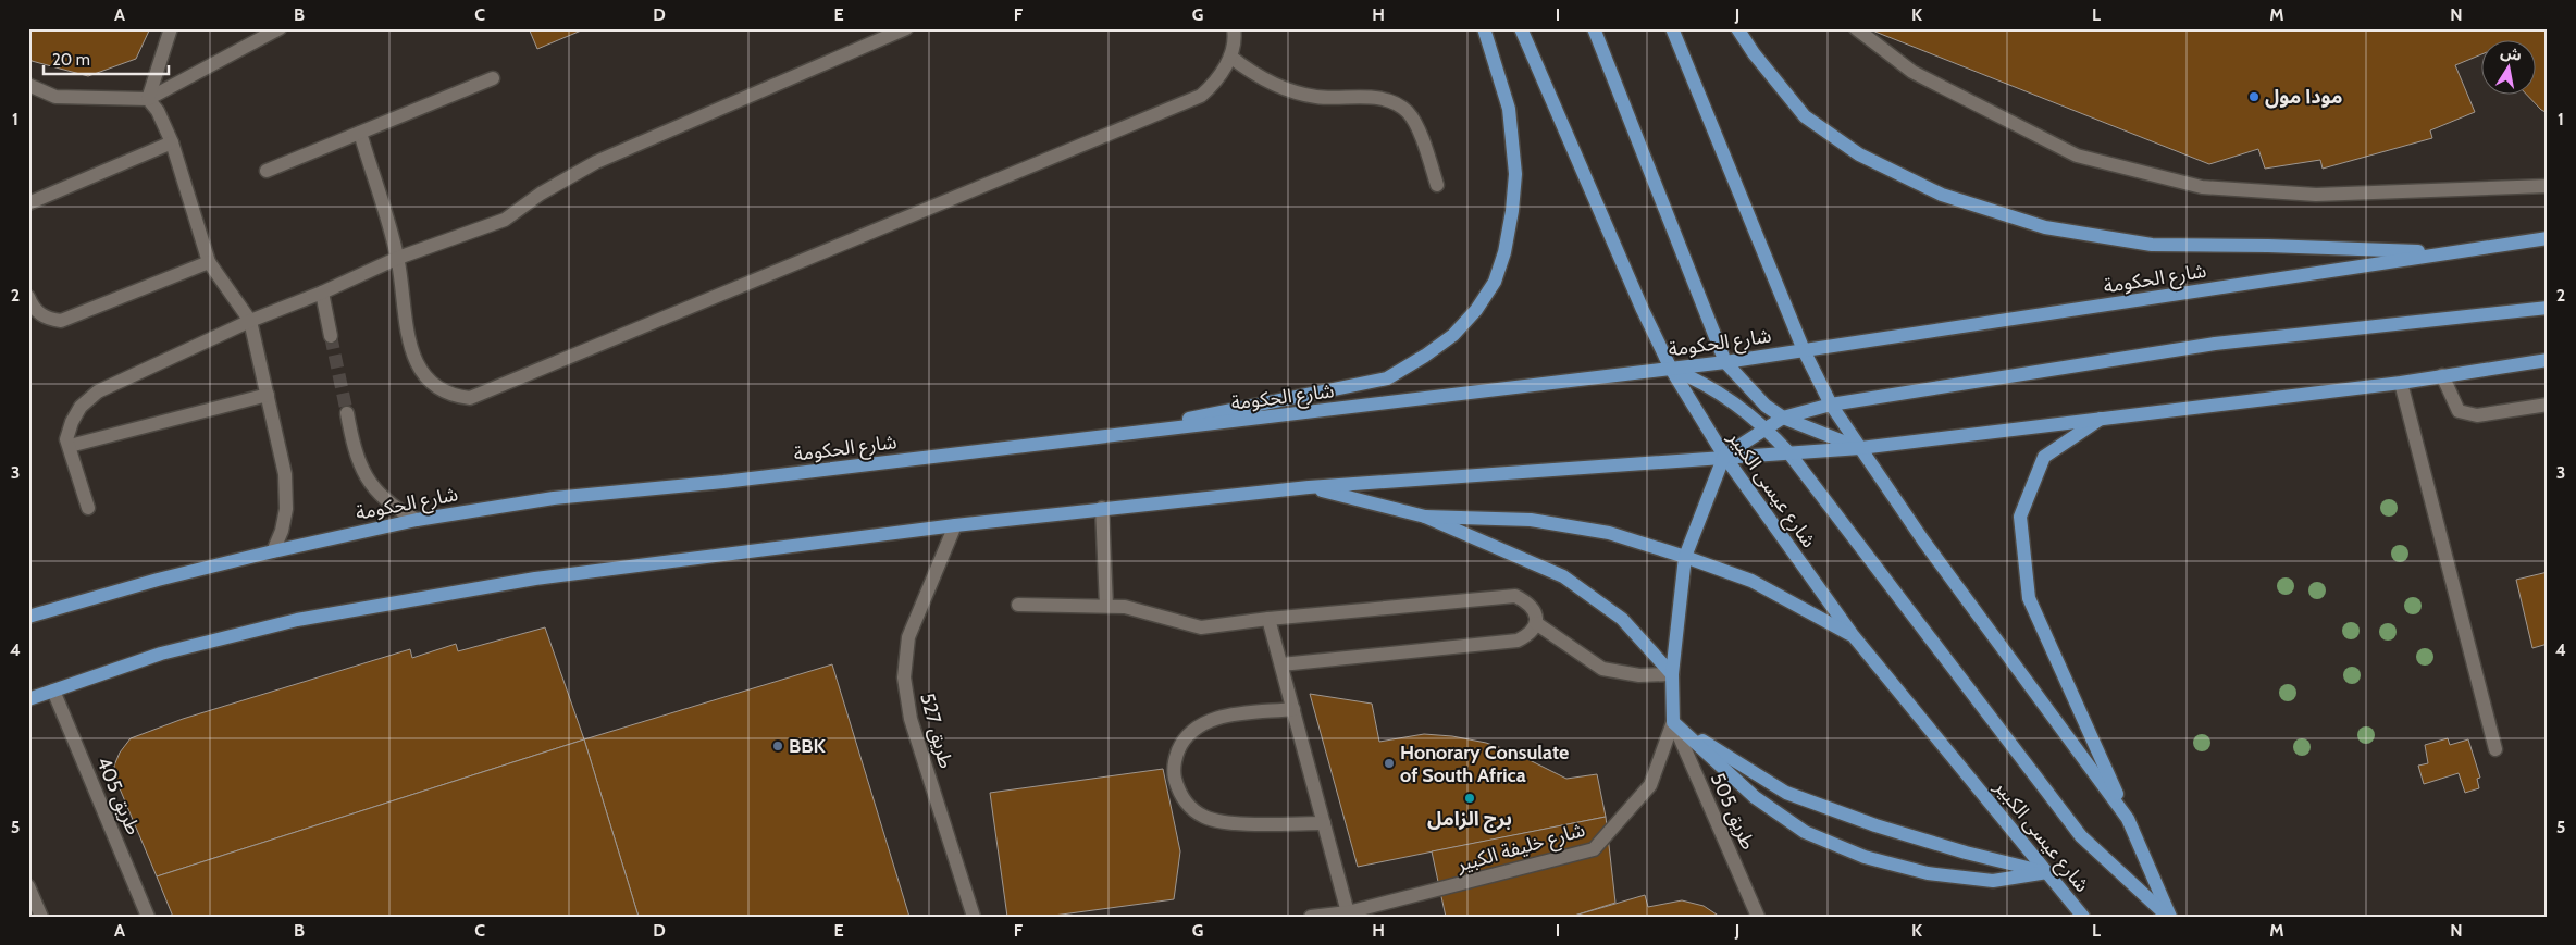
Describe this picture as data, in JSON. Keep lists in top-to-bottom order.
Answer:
{
  "streets": {
    "main road": ["شارع الحكومة", "شارع عيسى الكبير"],
    "street": [
      "طريق 527",
      "طريق 405",
      "طريق 505",
      "شارع خليفة الكبير"
    ]
  },
  "crossings": [
    ["شارع الحكومة", "شارع عيسى الكبير"],
    ["طريق 505", "شارع خليفة الكبير"]
  ],
  "places": [
    "مودا مول",
    "BBK",
    "Honorary Consulate of South Africa",
    "برج الزامل"
  ],
  "scale_bar": "20 m",
  "north": "top",
  "grid": {
    "columns": [
      "A",
      "B",
      "C",
      "D",
      "E",
      "F",
      "G",
      "H",
      "I",
      "J",
      "K",
      "L",
      "M",
      "N"
    ],
    "rows": [
      "1",
      "2",
      "3",
      "4",
      "5"
    ]
  }
}
